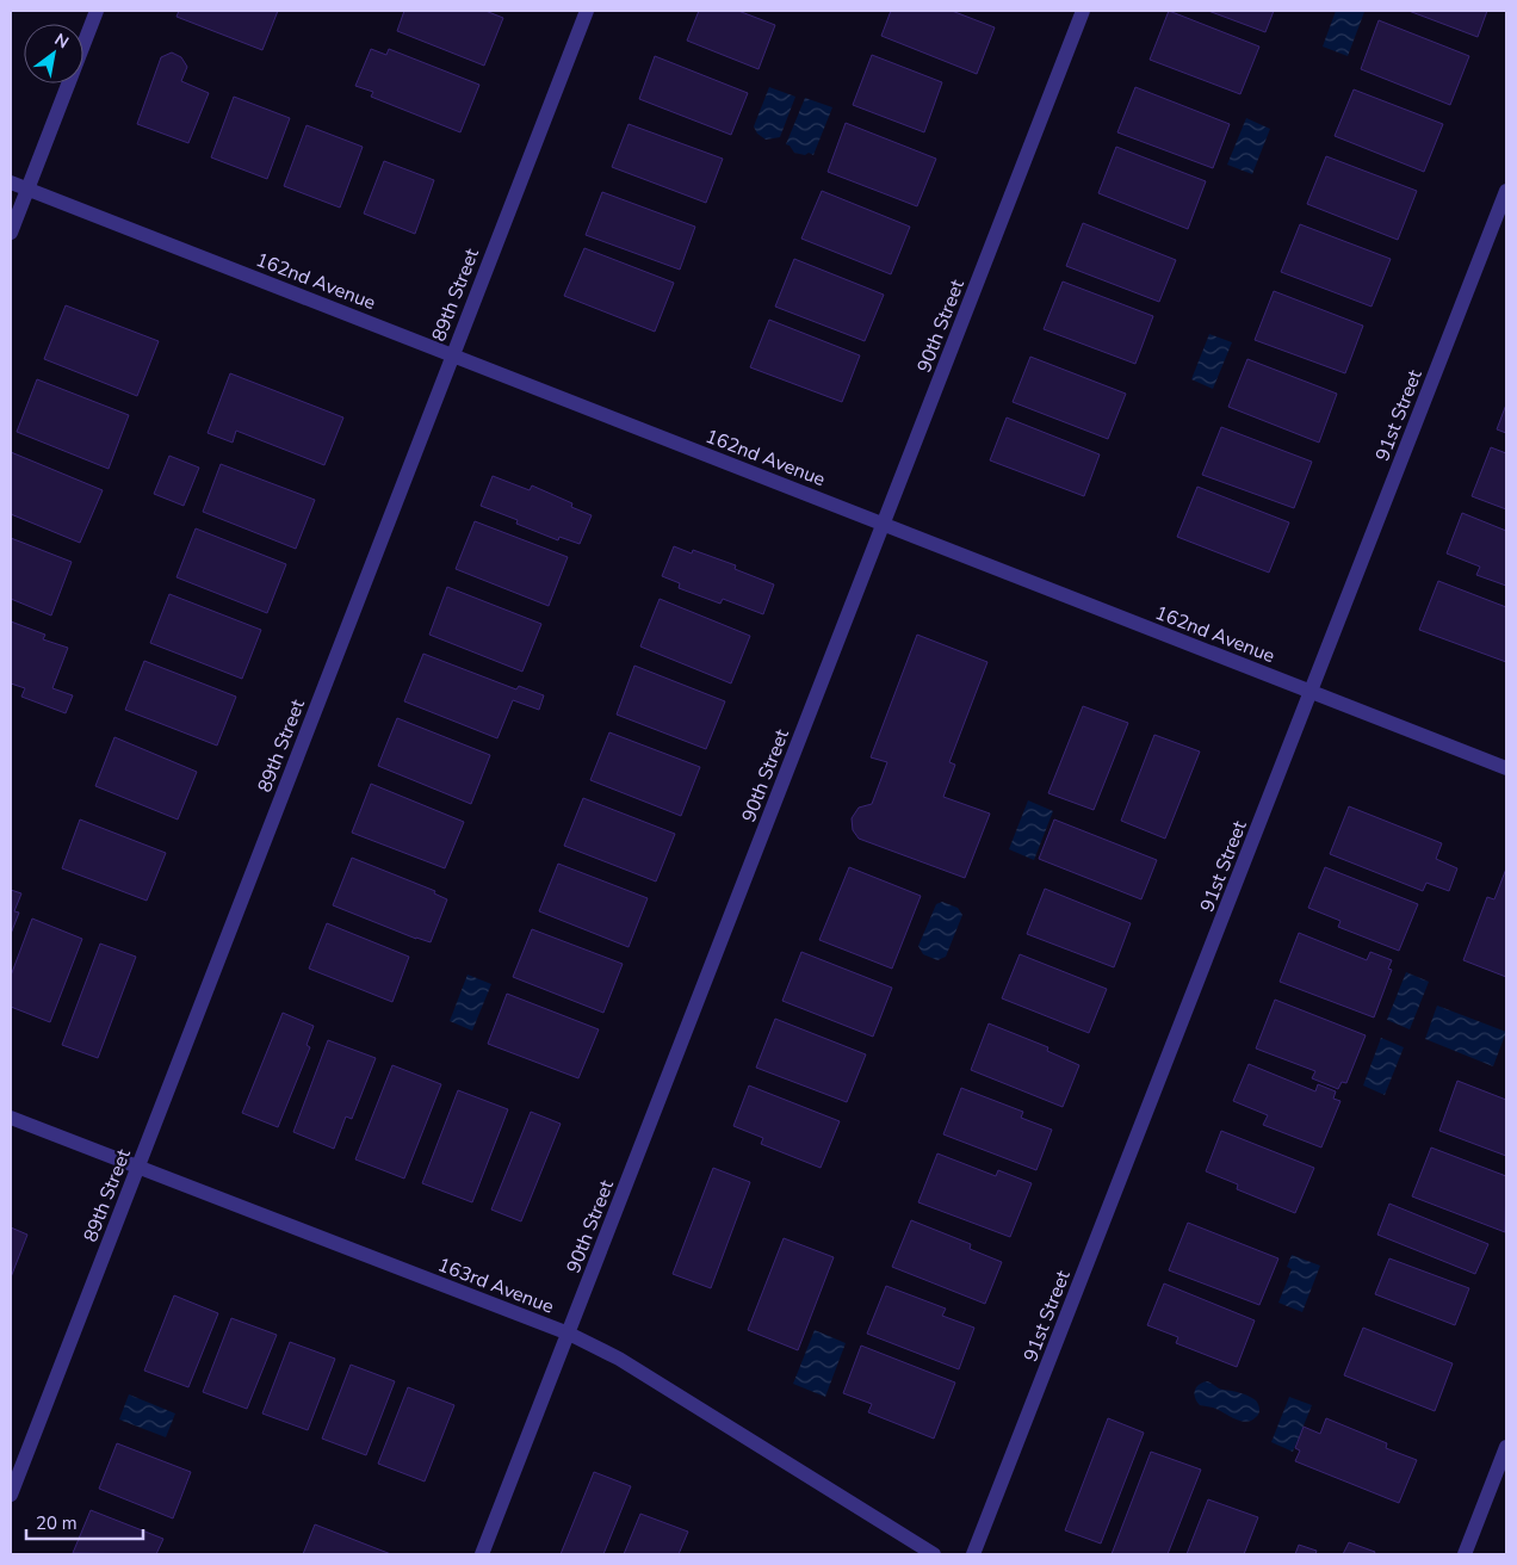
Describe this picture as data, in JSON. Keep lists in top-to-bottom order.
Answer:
{
  "streets": {
    "street": [
      "162nd Avenue",
      "89th Street",
      "90th Street",
      "91st Street",
      "163rd Avenue"
    ]
  },
  "crossings": [
    ["162nd Avenue", "89th Street"],
    ["162nd Avenue", "90th Street"],
    ["162nd Avenue", "91st Street"],
    ["89th Street", "163rd Avenue"],
    ["90th Street", "163rd Avenue"]
  ],
  "scale_bar": "20 m",
  "north": "top right"
}
